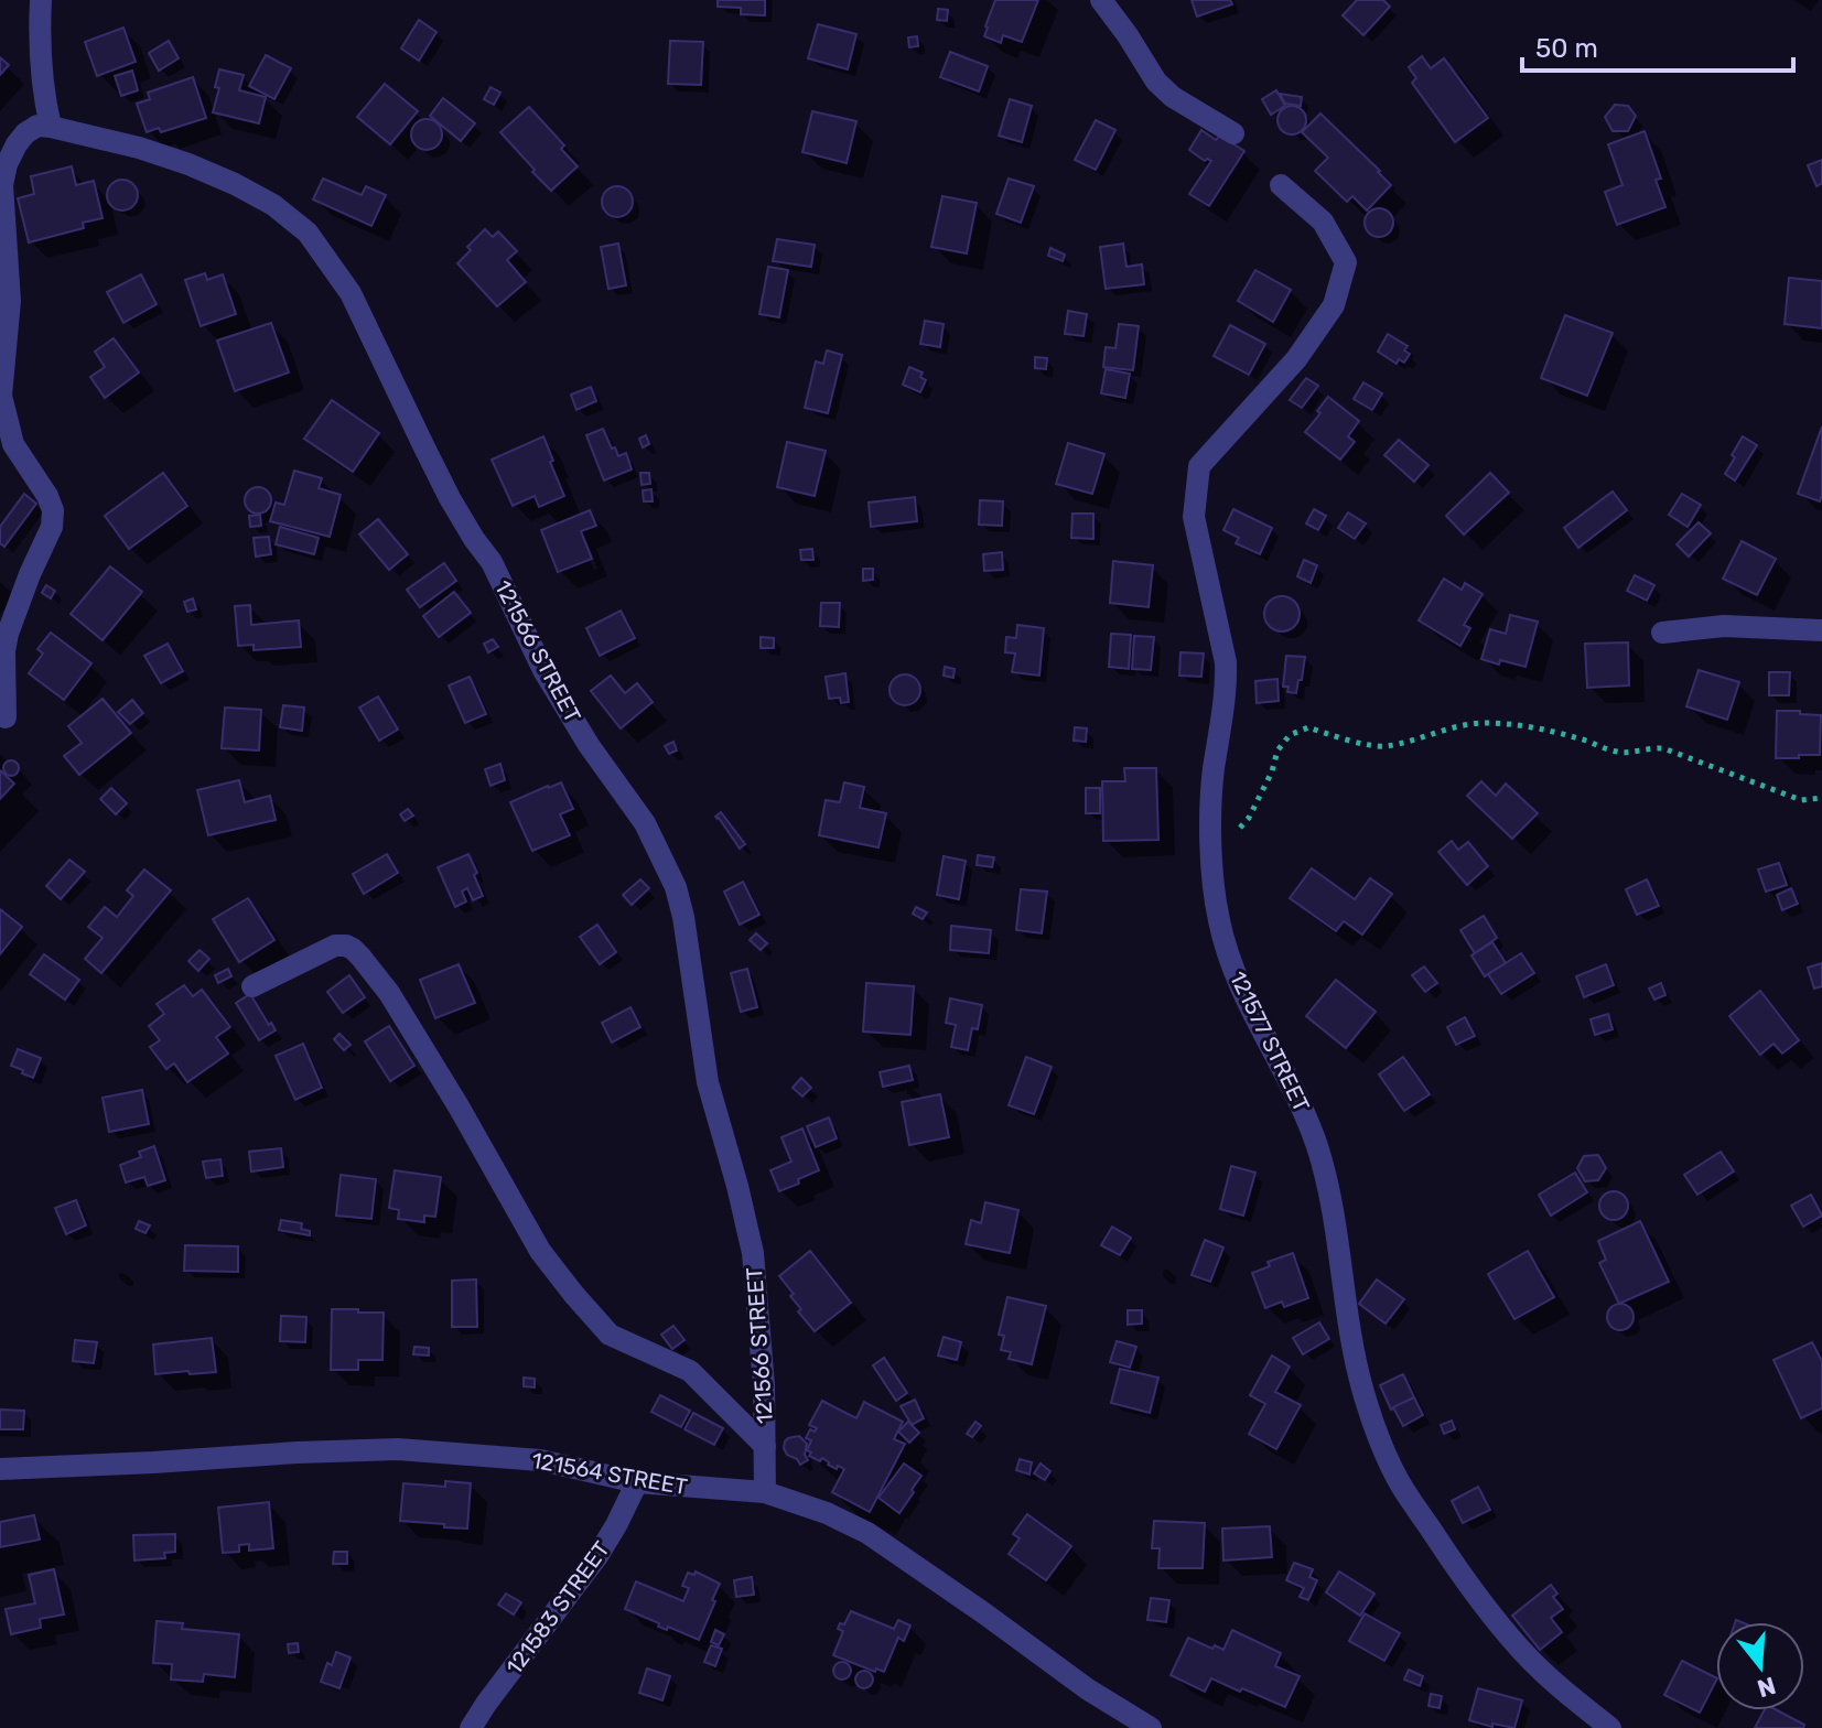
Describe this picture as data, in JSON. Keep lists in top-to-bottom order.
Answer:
{
  "streets": {
    "street": [
      "121566 STREET",
      "121577 STREET",
      "121564 STREET",
      "121583 STREET"
    ]
  },
  "crossings": [
    ["121566 STREET", "121564 STREET"],
    ["121564 STREET", "121583 STREET"]
  ],
  "scale_bar": "50 m",
  "north": "bottom"
}
